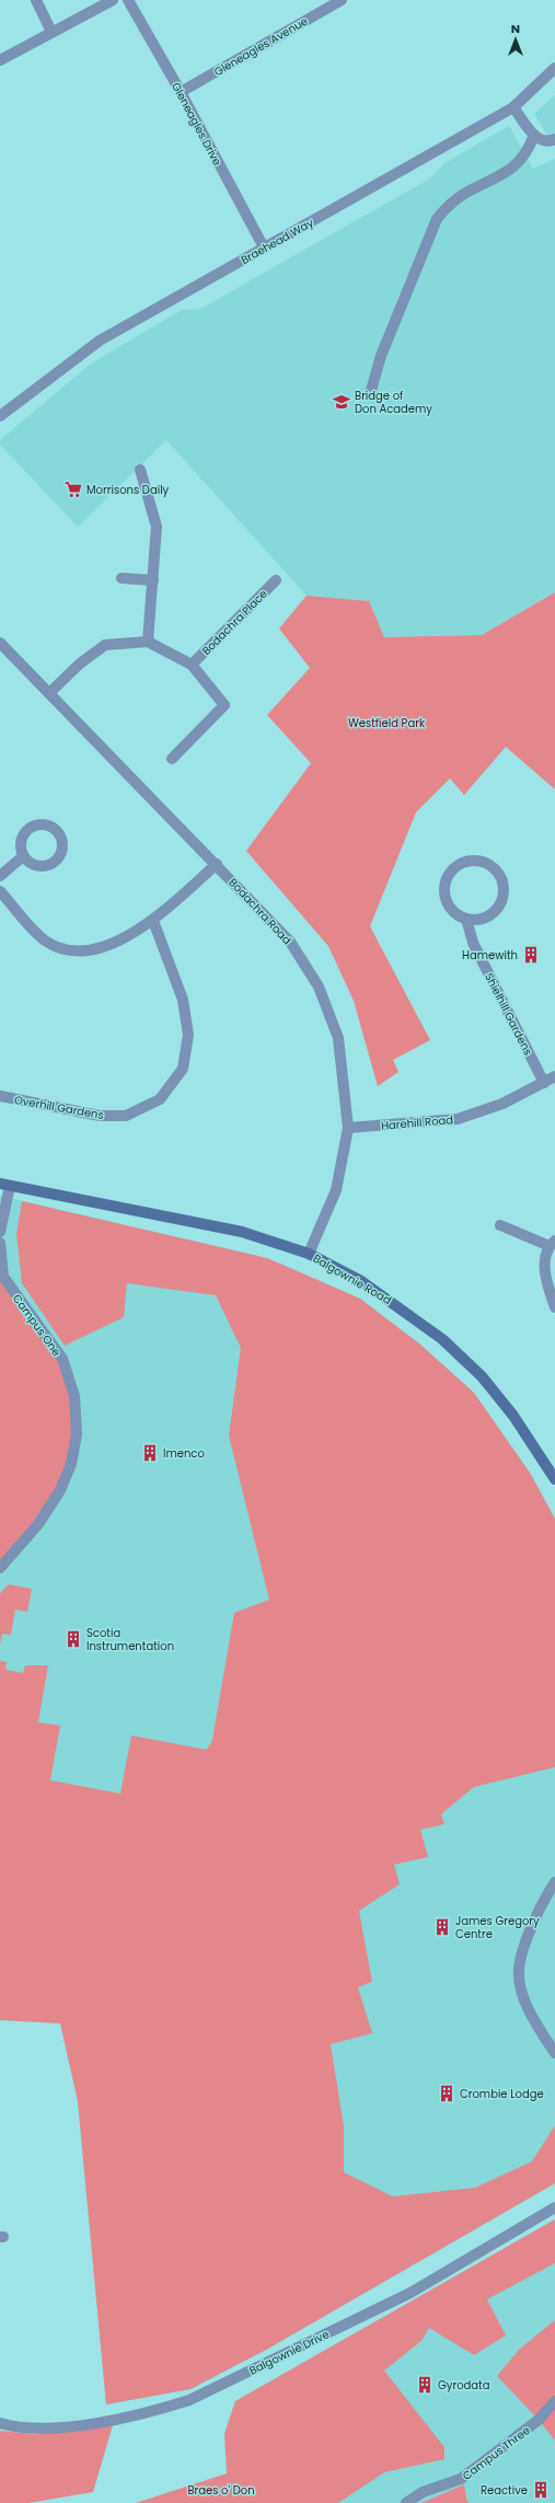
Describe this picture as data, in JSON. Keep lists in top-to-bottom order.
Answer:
{
  "streets": {
    "street": [
      "Gleneagles Avenue",
      "Gleneagles Drive",
      "Braehead Way",
      "Bodachra Place",
      "Bodachra Road",
      "Shielhill Gardens",
      "Overhill Gardens",
      "Harehill Road",
      "Balgownie Road",
      "Campus One",
      "Balgownie Drive",
      "Campus Three"
    ]
  },
  "crossings": [
    ["Gleneagles Avenue", "Gleneagles Drive"],
    ["Gleneagles Drive", "Braehead Way"],
    ["Bodachra Road", "Harehill Road"],
    ["Bodachra Road", "Balgownie Road"],
    ["Shielhill Gardens", "Harehill Road"]
  ],
  "parks": ["Westfield Park", "Braes o' Don"],
  "places": {
    "school or university": ["Bridge of Don Academy"],
    "supermarket": ["Morrisons Daily"],
    "building": [
      "Hamewith",
      "Imenco",
      "Scotia Instrumentation",
      "James Gregory Centre",
      "Crombie Lodge",
      "Gyrodata",
      "Reactive"
    ]
  },
  "north": "top"
}
